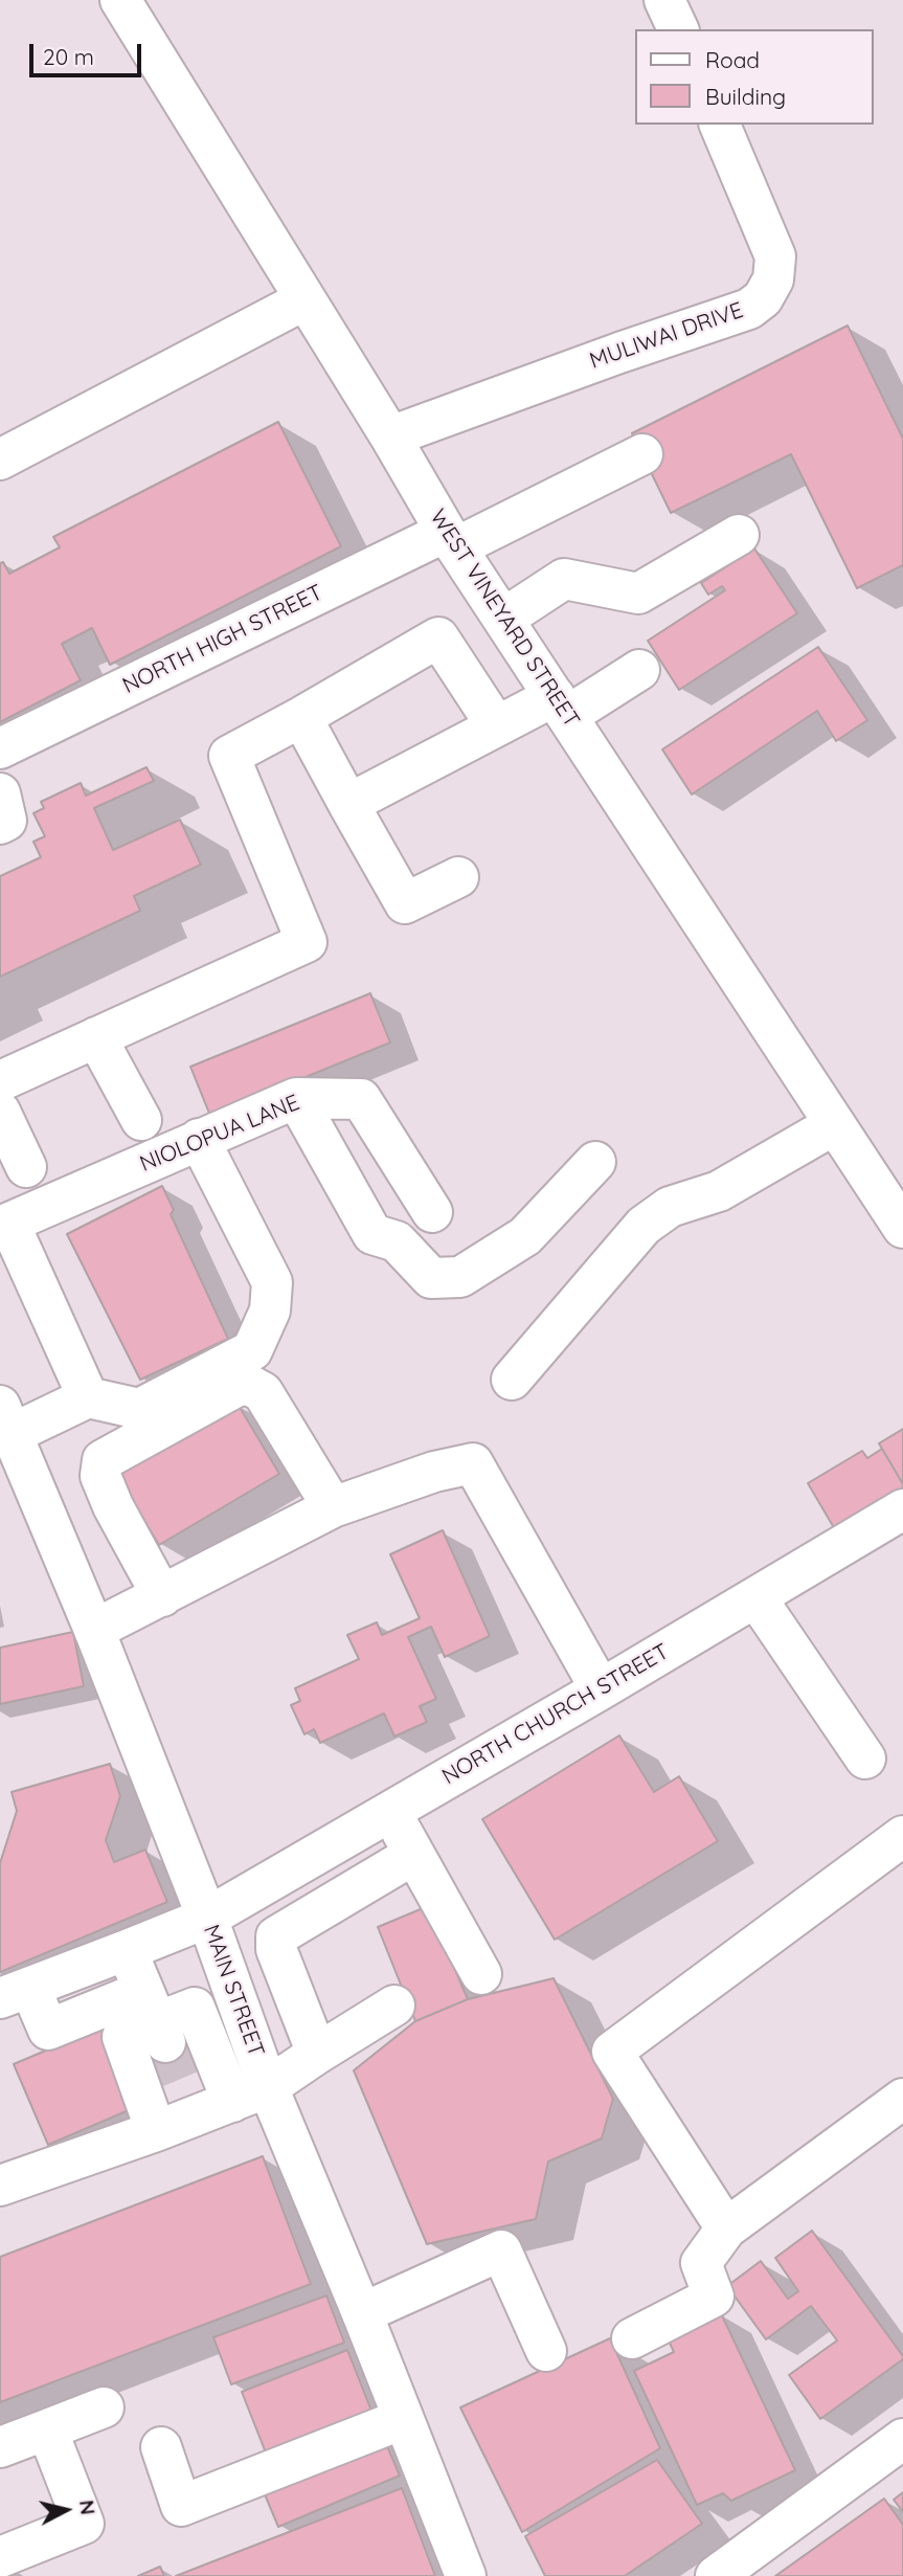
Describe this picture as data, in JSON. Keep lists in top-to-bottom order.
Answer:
{
  "streets": {
    "street": [
      "MULIWAI DRIVE",
      "WEST VINEYARD STREET",
      "NORTH HIGH STREET",
      "NIOLOPUA LANE",
      "NORTH CHURCH STREET",
      "MAIN STREET"
    ]
  },
  "crossings": [
    ["MULIWAI DRIVE", "WEST VINEYARD STREET"],
    ["WEST VINEYARD STREET", "NORTH HIGH STREET"],
    ["NORTH CHURCH STREET", "MAIN STREET"]
  ],
  "legend": ["Road", "Building"],
  "scale_bar": "20 m",
  "north": "right"
}
